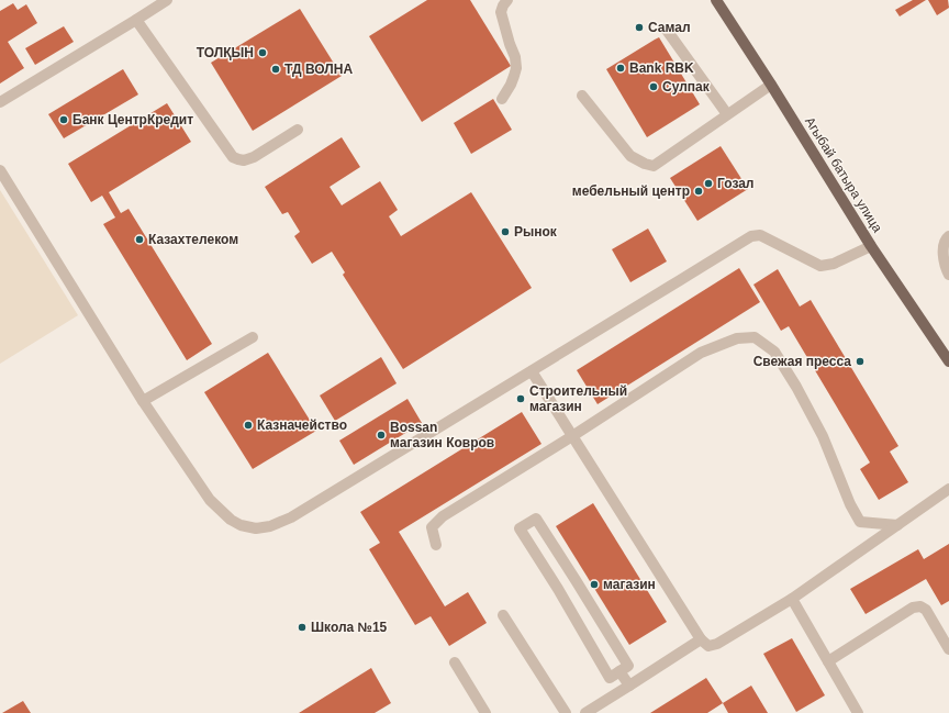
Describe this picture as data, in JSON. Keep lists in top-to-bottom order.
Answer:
{
  "streets": {
    "main road": ["Агыбай батыра улица"]
  },
  "places": [
    "Самал",
    "ТОЛҚЫН",
    "Bank RBK",
    "ТД ВОЛНА",
    "Сулпак",
    "Банк ЦентрКредит",
    "Гозал",
    "мебельный центр",
    "Рынок",
    "Казахтелеком",
    "Свежая пресса",
    "Строительный магазин",
    "Казначейство",
    "Bossan магазин Ковров",
    "магазин",
    "Школа №15"
  ]
}
